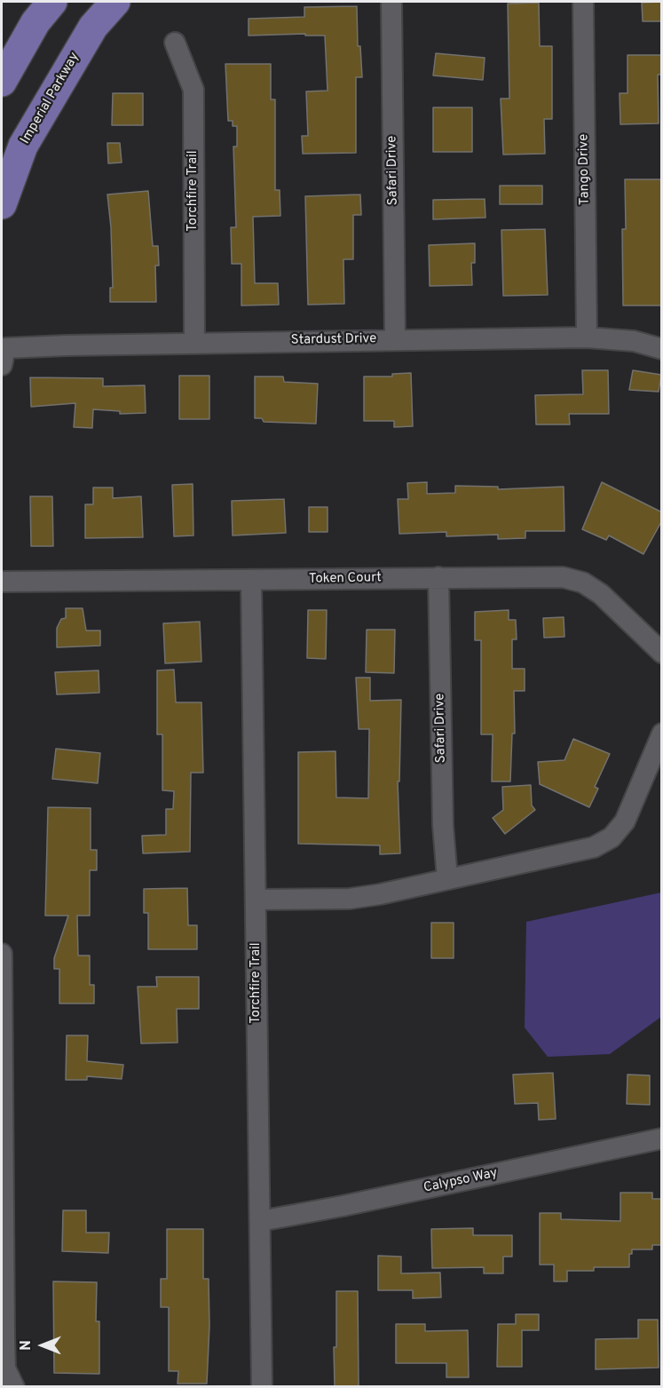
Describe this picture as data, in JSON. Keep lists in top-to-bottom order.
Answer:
{
  "streets": {
    "main road": ["Imperial Parkway"],
    "street": [
      "Tango Drive",
      "Safari Drive",
      "Torchfire Trail",
      "Stardust Drive",
      "Token Court",
      "Calypso Way"
    ]
  },
  "crossings": [
    ["Tango Drive", "Stardust Drive"],
    ["Safari Drive", "Stardust Drive"],
    ["Safari Drive", "Token Court"],
    ["Torchfire Trail", "Stardust Drive"],
    ["Torchfire Trail", "Token Court"],
    ["Torchfire Trail", "Calypso Way"]
  ],
  "north": "left"
}
